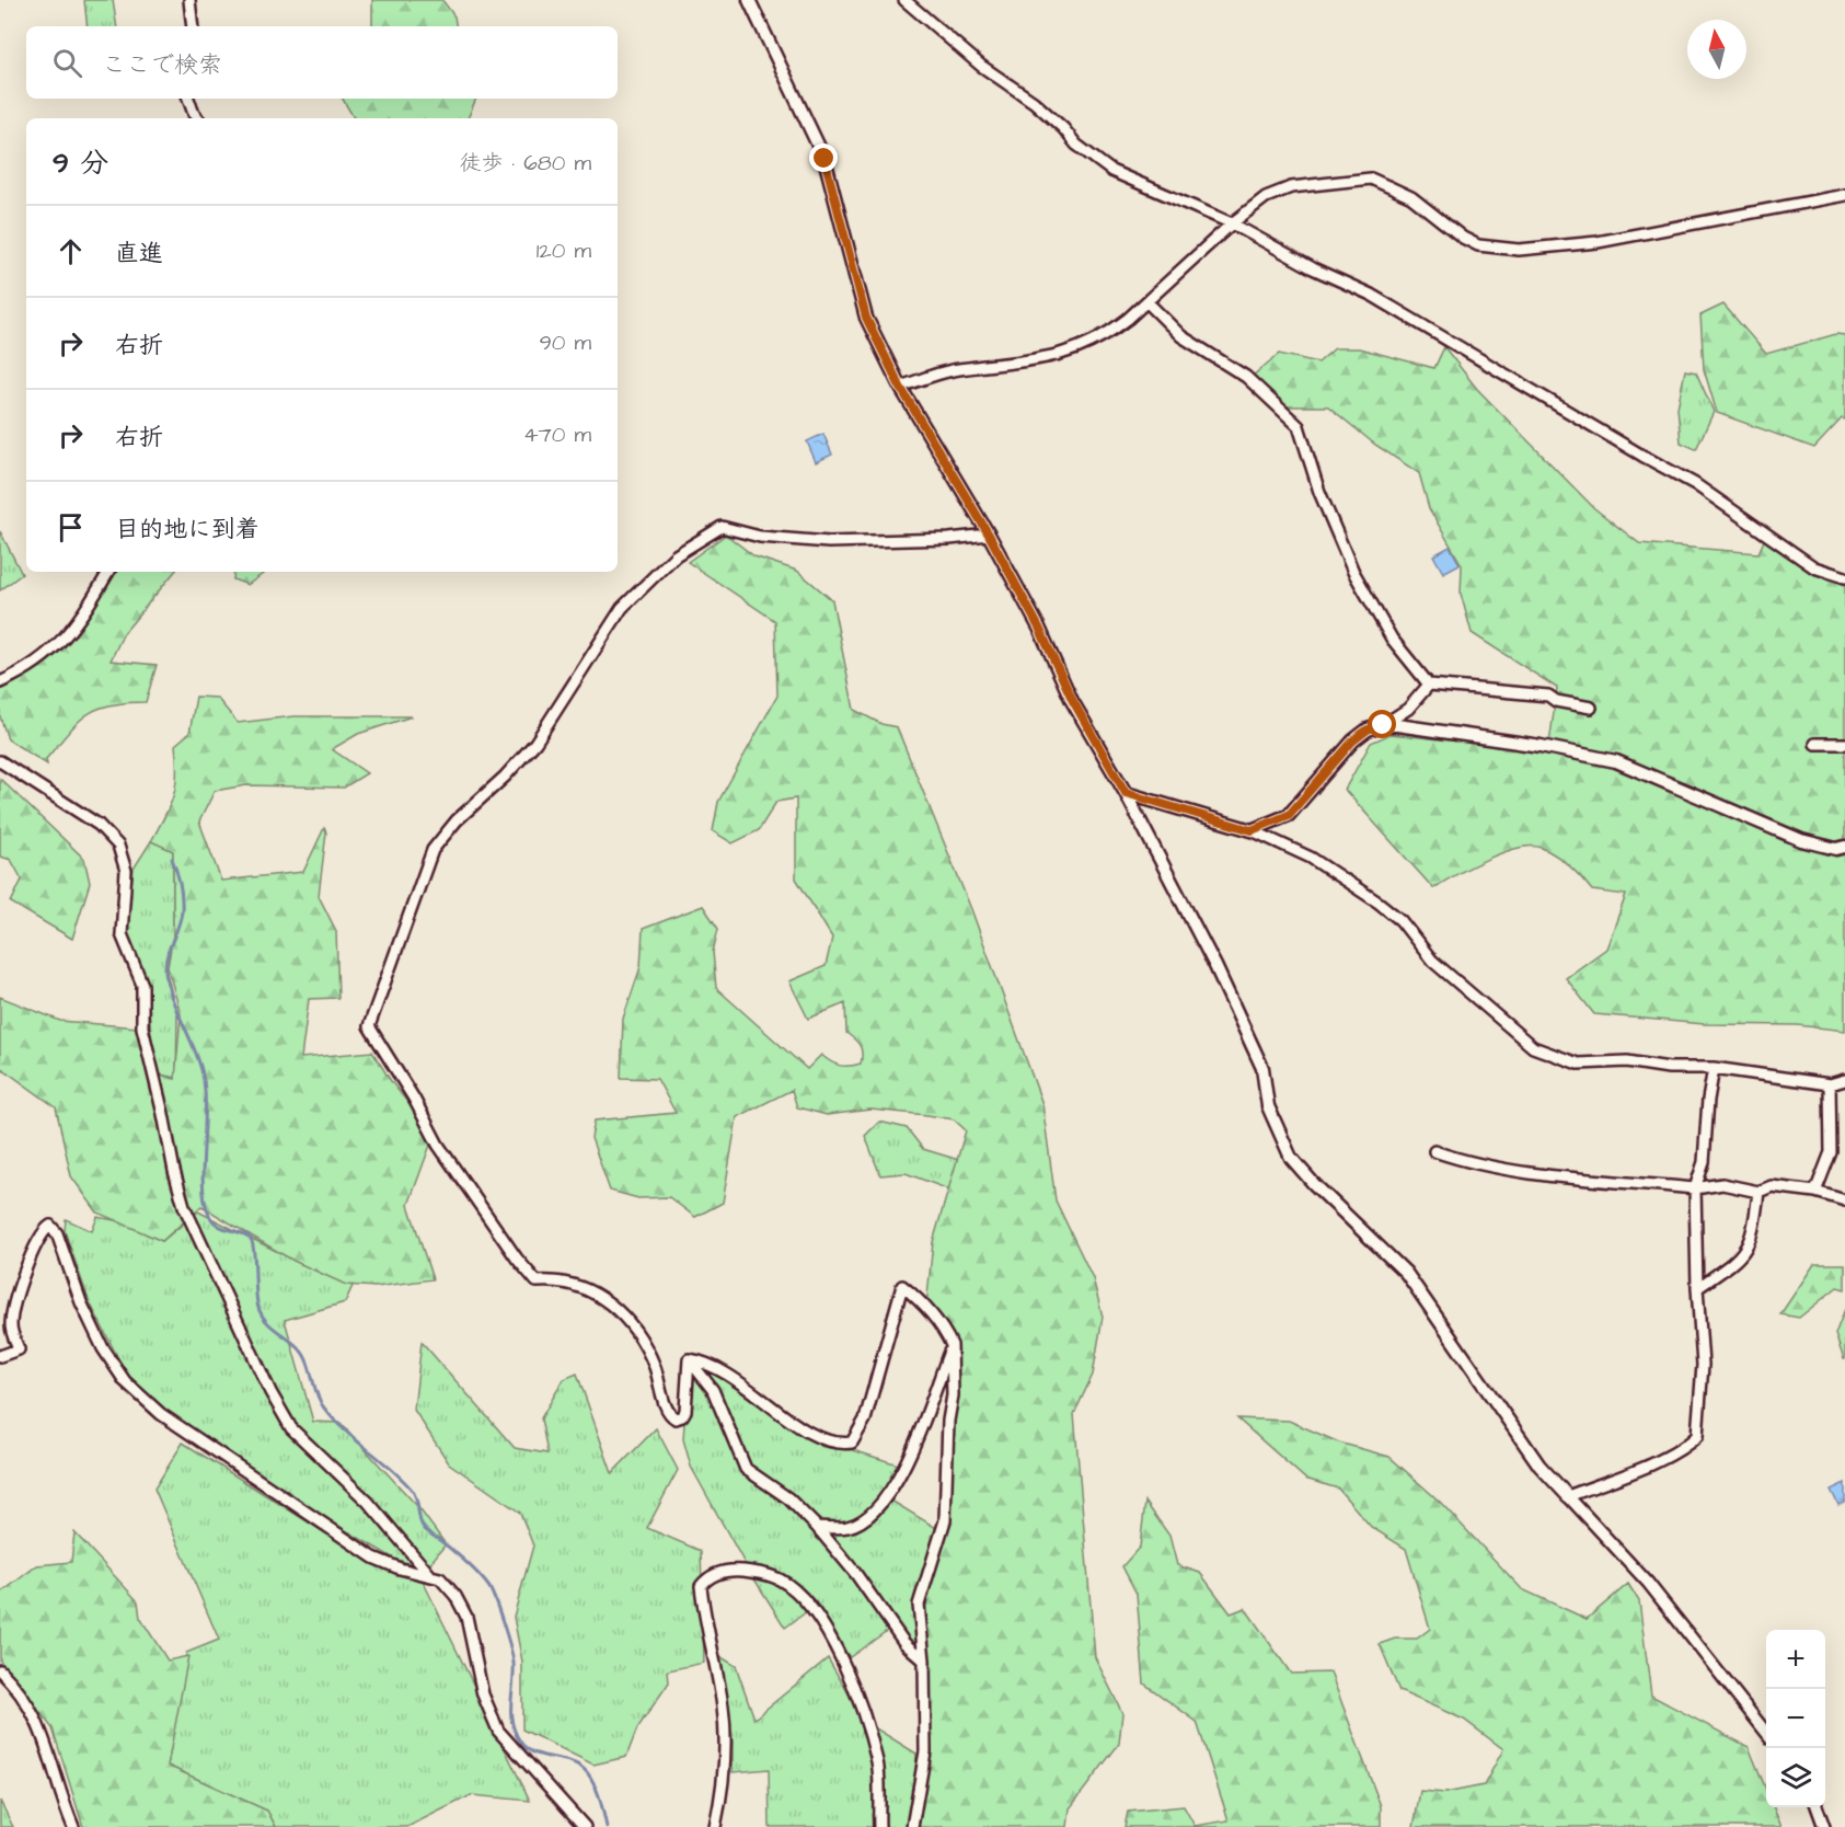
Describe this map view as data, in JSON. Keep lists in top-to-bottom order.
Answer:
{
  "north": "top",
  "page": {
    "search": "ここで検索",
    "heading": ["9 分", "徒歩 · 680 m"],
    "list": [
      ["直進", "120 m"],
      ["右折", "90 m"],
      ["右折", "470 m"],
      "目的地に到着"
    ],
    "map_buttons": ["+", "−"]
  }
}
